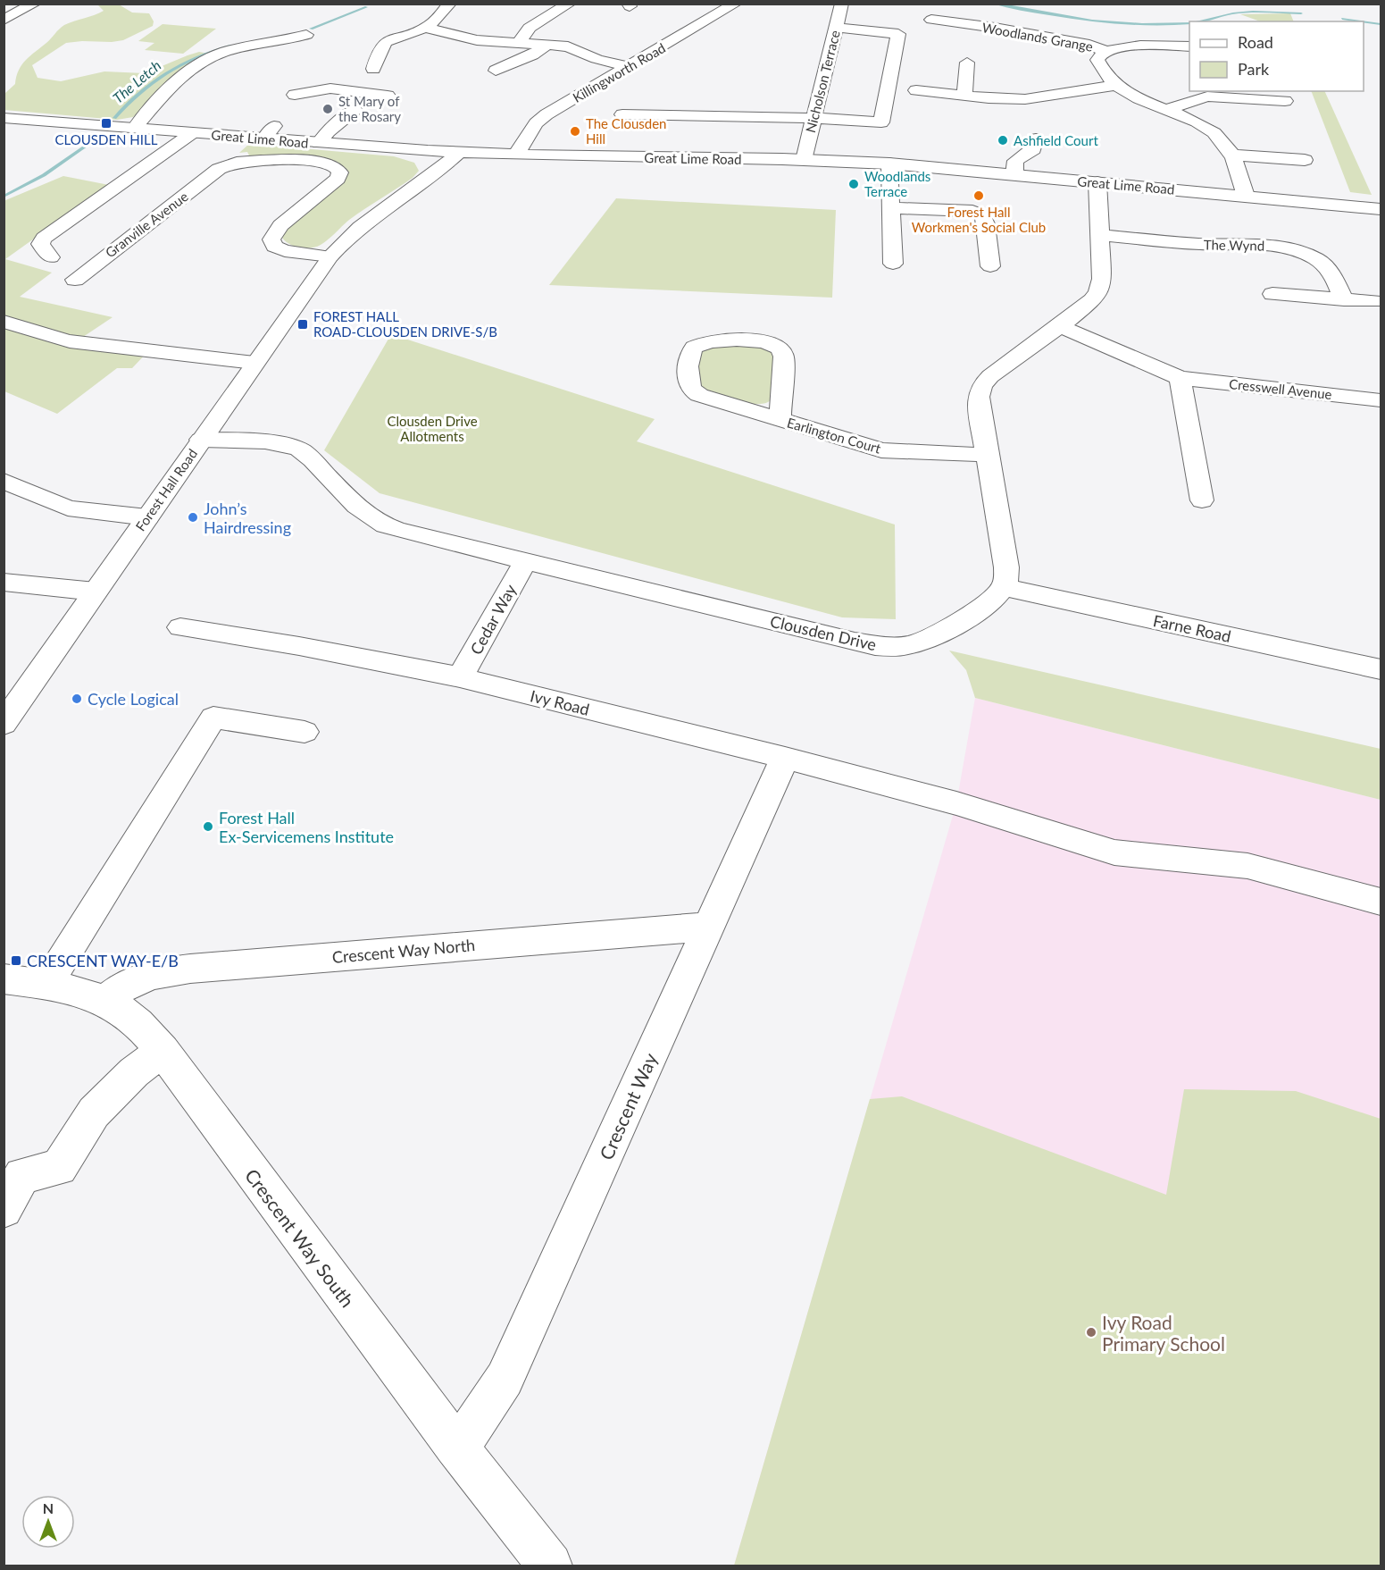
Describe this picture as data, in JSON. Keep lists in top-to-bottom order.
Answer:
{
  "streets": {
    "street": [
      "Woodlands Grange",
      "Killingworth Road",
      "Nicholson Terrace",
      "Great Lime Road",
      "Granville Avenue",
      "The Wynd",
      "Cresswell Avenue",
      "Earlington Court",
      "Forest Hall Road",
      "Cedar Way",
      "Farne Road",
      "Clousden Drive",
      "Ivy Road",
      "Crescent Way North",
      "Crescent Way",
      "Crescent Way South"
    ]
  },
  "crossings": [
    ["Woodlands Grange", "Great Lime Road"],
    ["Killingworth Road", "Great Lime Road"],
    ["Nicholson Terrace", "Great Lime Road"],
    ["Great Lime Road", "Forest Hall Road"],
    ["Granville Avenue", "Forest Hall Road"],
    ["Forest Hall Road", "Clousden Drive"],
    ["Cedar Way", "Clousden Drive"],
    ["Cedar Way", "Ivy Road"],
    ["Farne Road", "Clousden Drive"],
    ["Ivy Road", "Crescent Way"],
    ["Crescent Way North", "Crescent Way"],
    ["Crescent Way North", "Crescent Way South"],
    ["Crescent Way", "Crescent Way South"]
  ],
  "water": ["The Letch"],
  "parks": ["Clousden Drive Allotments"],
  "places": {
    "other": [
      "St Mary of the Rosary",
      "The Clousden Hill",
      "Ashfield Court",
      "Woodlands Terrace",
      "Forest Hall Workmen's Social Club",
      "John’s Hairdressing",
      "Cycle Logical",
      "Forest Hall Ex-Servicemens Institute",
      "Ivy Road Primary School"
    ],
    "transit": ["CLOUSDEN HILL", "FOREST HALL ROAD-CLOUSDEN DRIVE-S/B", "CRESCENT WAY-E/B"]
  },
  "legend": ["Road", "Park"],
  "north": "top"
}
